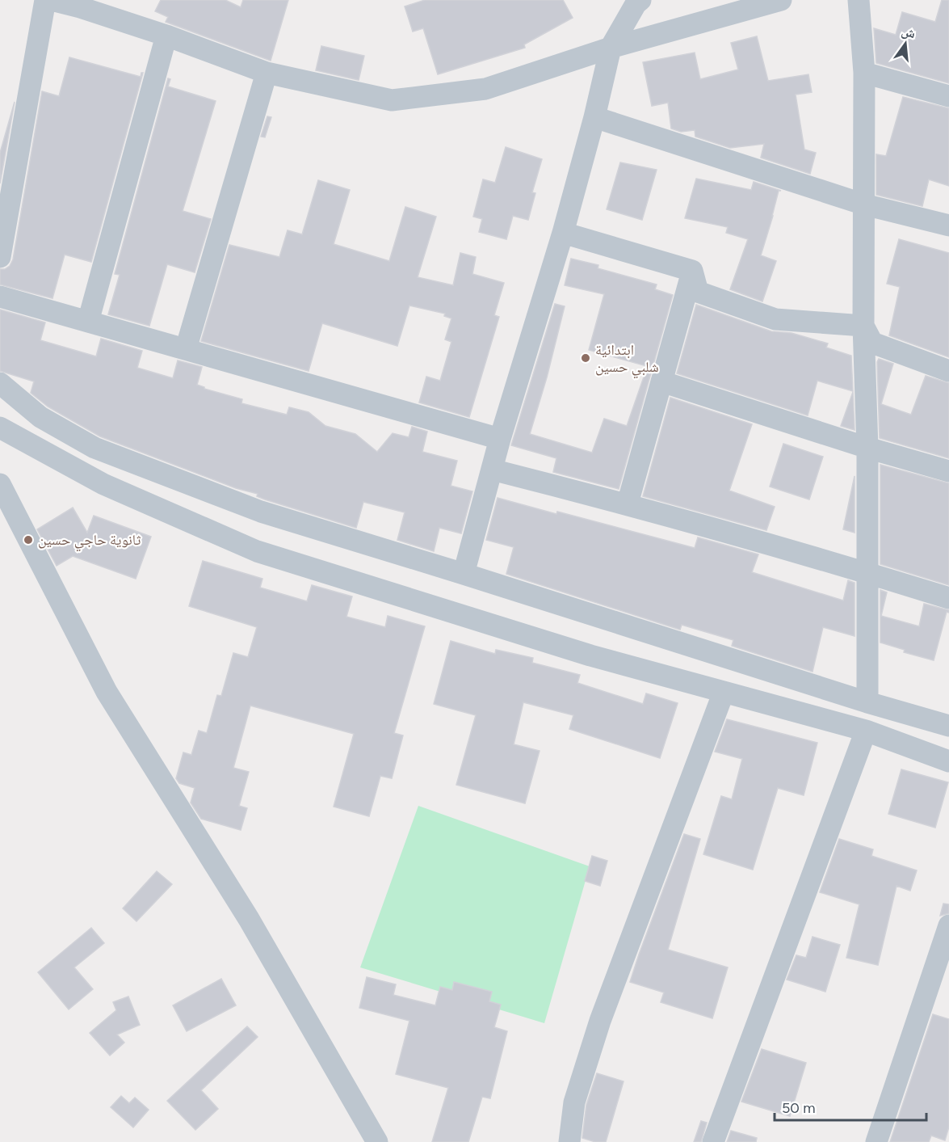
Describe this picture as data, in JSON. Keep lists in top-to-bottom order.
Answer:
{
  "places": ["ابتدائية شلبي حسين", "ثانوية حاجي حسين"],
  "scale_bar": "50 m",
  "north": "top"
}
